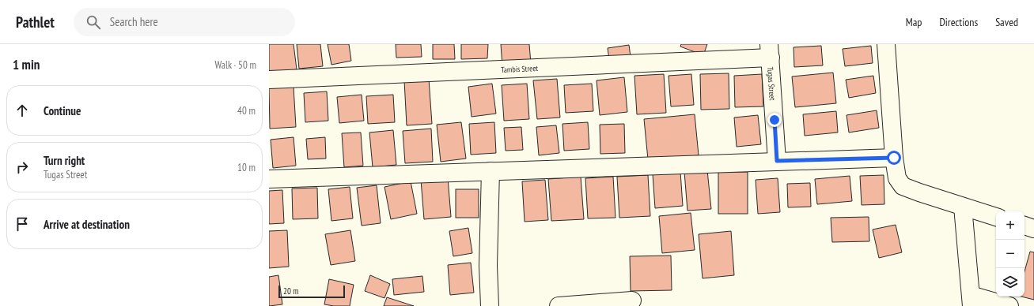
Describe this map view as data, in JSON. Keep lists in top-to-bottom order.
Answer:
{
  "streets": {
    "street": ["Tambis Street", "Tugas Street"]
  },
  "crossings": [
    ["Tambis Street", "Tugas Street"]
  ],
  "scale_bar": "20 m",
  "page": {
    "header": "Pathlet",
    "search": "Search here",
    "nav": ["Map", "Directions", "Saved"],
    "heading": ["1 min", "Walk · 50 m"],
    "list": [
      ["Continue", "40 m"],
      ["Turn right", "Tugas Street", "10 m"],
      "Arrive at destination"
    ],
    "map_buttons": ["+", "−"],
    "scale": "20 m"
  }
}
